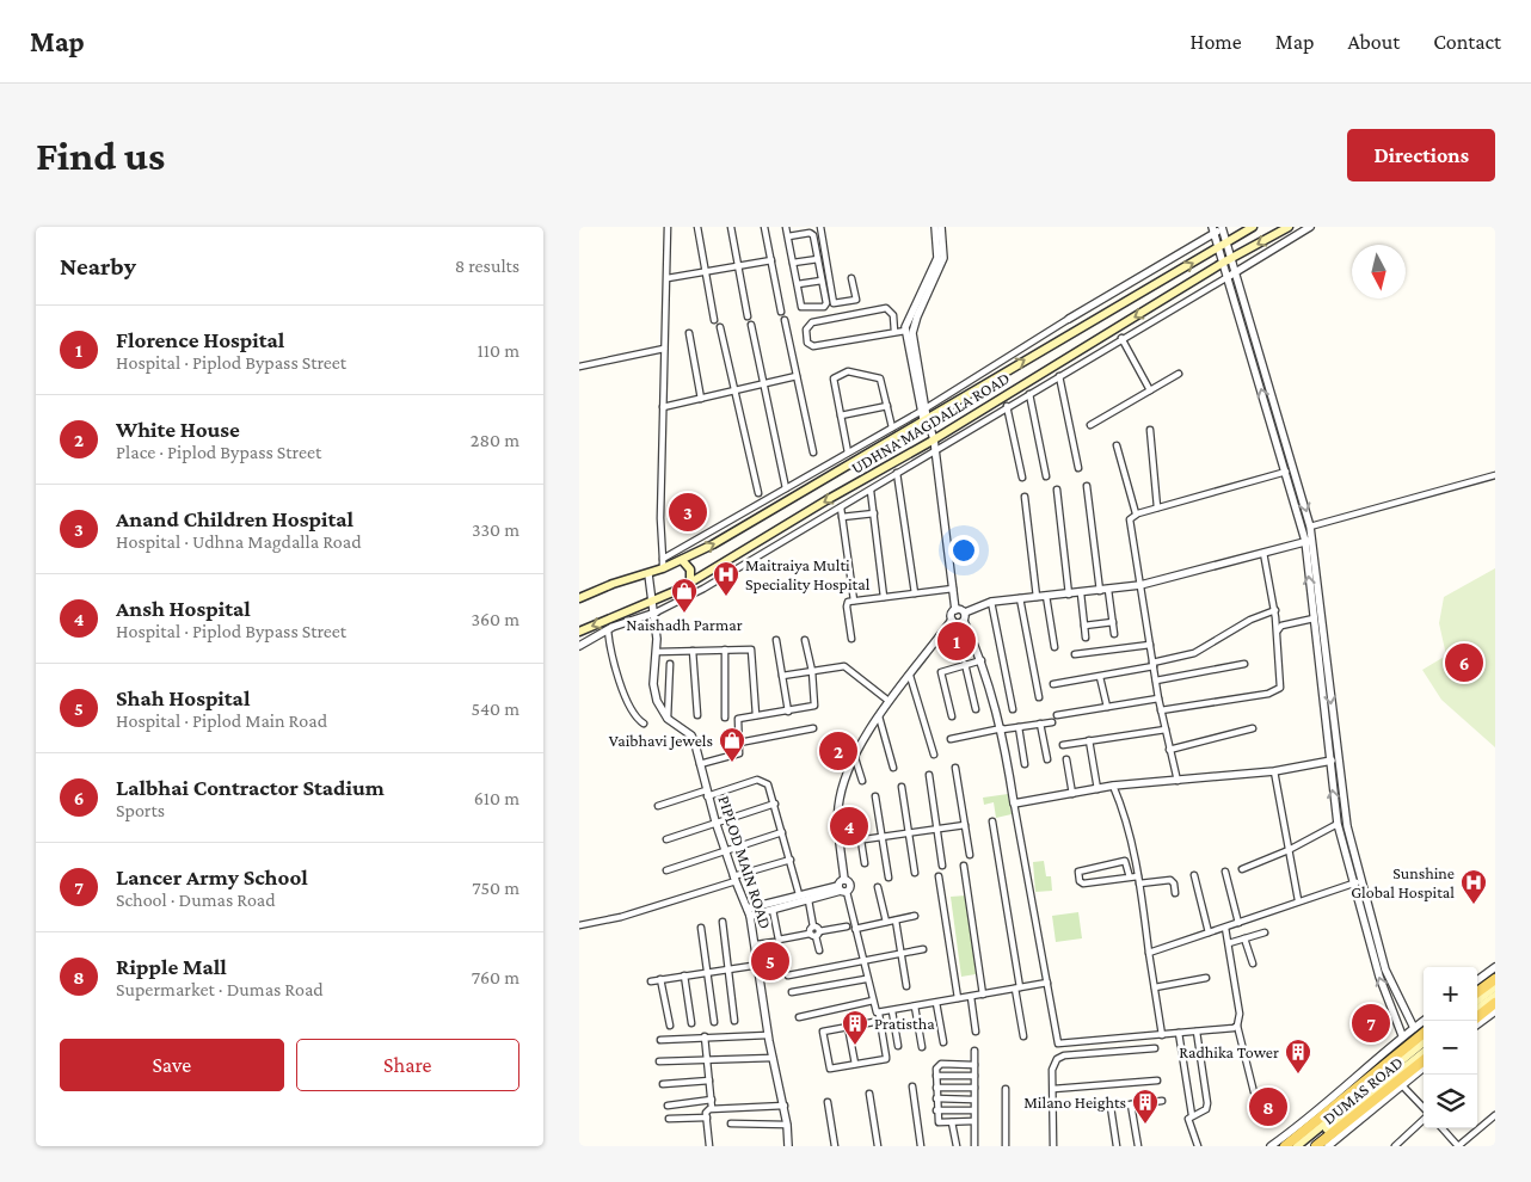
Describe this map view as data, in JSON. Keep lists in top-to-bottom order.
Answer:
{
  "streets": {
    "main road": ["UDHNA MAGDALLA ROAD", "DUMAS ROAD"],
    "street": ["PIPLOD MAIN ROAD"]
  },
  "crossings": [
    ["UDHNA MAGDALLA ROAD", "PIPLOD MAIN ROAD"]
  ],
  "places": {
    "hospital": ["Maitraiya Multi Speciality Hospital", "Sunshine Global Hospital"],
    "shop": ["Naishadh Parmar", "Vaibhavi Jewels"],
    "building": ["Pratistha", "Radhika Tower", "Milano Heights"]
  },
  "north": "bottom",
  "page": {
    "header": "Map",
    "nav": [
      "Home",
      "Map",
      "About",
      "Contact"
    ],
    "buttons": [
      "Directions",
      ["Save", "Share"]
    ],
    "title": "Find us",
    "heading": ["Nearby", "8 results"],
    "list": [
      {
        "mark": "1",
        "name": "Florence Hospital",
        "note": "Hospital · Piplod Bypass Street",
        "value": "110 m"
      },
      {
        "mark": "2",
        "name": "White House",
        "note": "Place · Piplod Bypass Street",
        "value": "280 m"
      },
      {
        "mark": "3",
        "name": "Anand Children Hospital",
        "note": "Hospital · Udhna Magdalla Road",
        "value": "330 m"
      },
      {
        "mark": "4",
        "name": "Ansh Hospital",
        "note": "Hospital · Piplod Bypass Street",
        "value": "360 m"
      },
      {
        "mark": "5",
        "name": "Shah Hospital",
        "note": "Hospital · Piplod Main Road",
        "value": "540 m"
      },
      {
        "mark": "6",
        "name": "Lalbhai Contractor Stadium",
        "note": "Sports",
        "value": "610 m"
      },
      {
        "mark": "7",
        "name": "Lancer Army School",
        "note": "School · Dumas Road",
        "value": "750 m"
      },
      {
        "mark": "8",
        "name": "Ripple Mall",
        "note": "Supermarket · Dumas Road",
        "value": "760 m"
      }
    ],
    "pins": [
      "3",
      "1",
      "6",
      "2",
      "4",
      "5",
      "7",
      "8"
    ],
    "map_buttons": ["+", "−"]
  }
}
